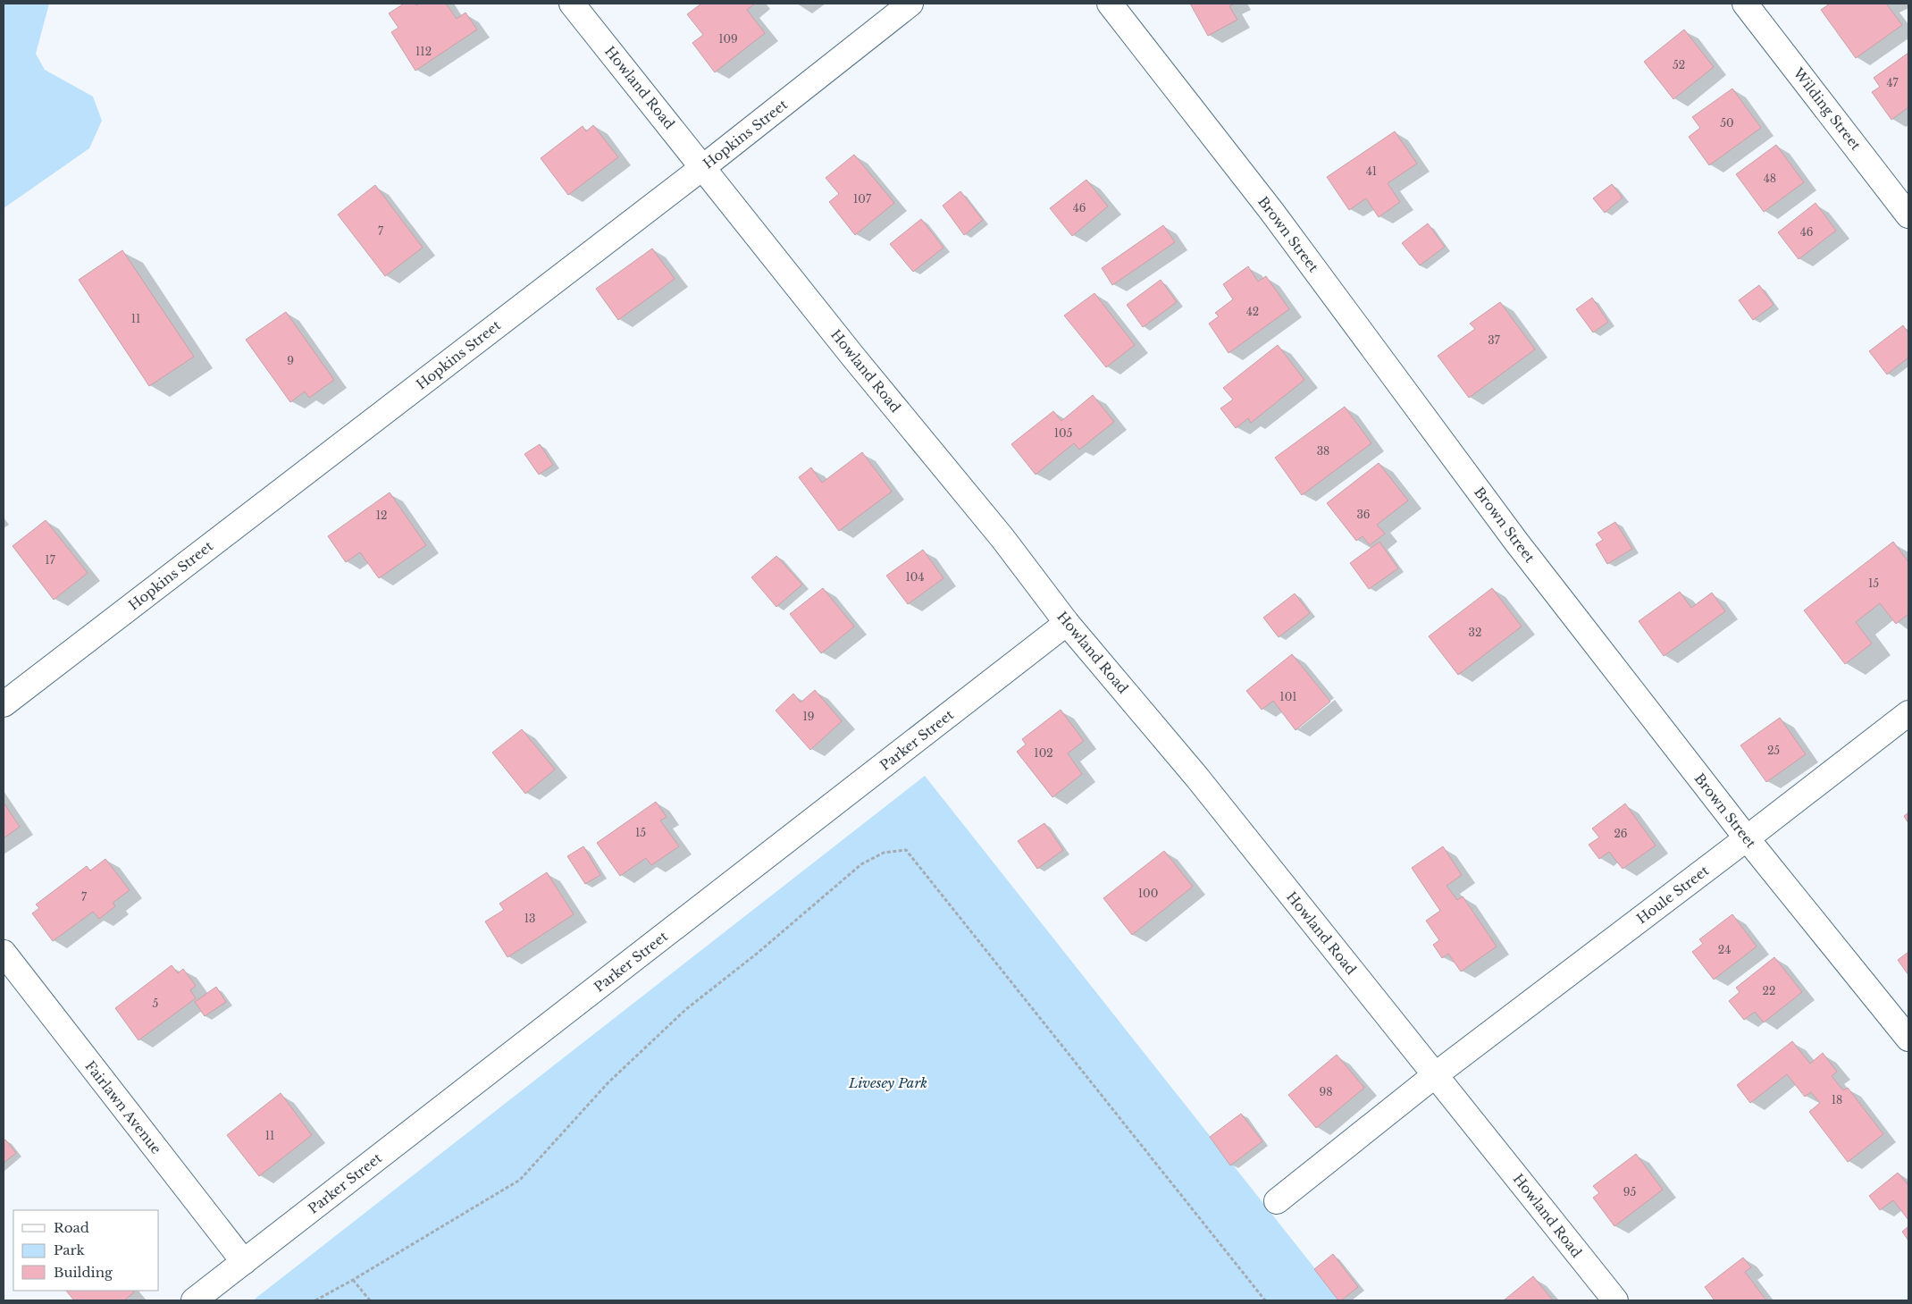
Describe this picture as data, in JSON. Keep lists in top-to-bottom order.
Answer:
{
  "streets": {
    "street": [
      "Howland Road",
      "Wilding Street",
      "Hopkins Street",
      "Brown Street",
      "Parker Street",
      "Houle Street",
      "Fairlawn Avenue"
    ]
  },
  "crossings": [
    ["Howland Road", "Hopkins Street"],
    ["Howland Road", "Parker Street"],
    ["Howland Road", "Houle Street"],
    ["Brown Street", "Houle Street"],
    ["Parker Street", "Fairlawn Avenue"]
  ],
  "parks": ["Livesey Park"],
  "house_numbers": [
    "109",
    "112",
    "52",
    "47",
    "50",
    "41",
    "48",
    "107",
    "46",
    "7",
    "46",
    "42",
    "11",
    "37",
    "9",
    "105",
    "38",
    "36",
    "12",
    "17",
    "104",
    "15",
    "32",
    "101",
    "19",
    "25",
    "102",
    "15",
    "26",
    "100",
    "7",
    "13",
    "24",
    "22",
    "5",
    "98",
    "18",
    "11",
    "95"
  ],
  "legend": ["Road", "Park", "Building"]
}
